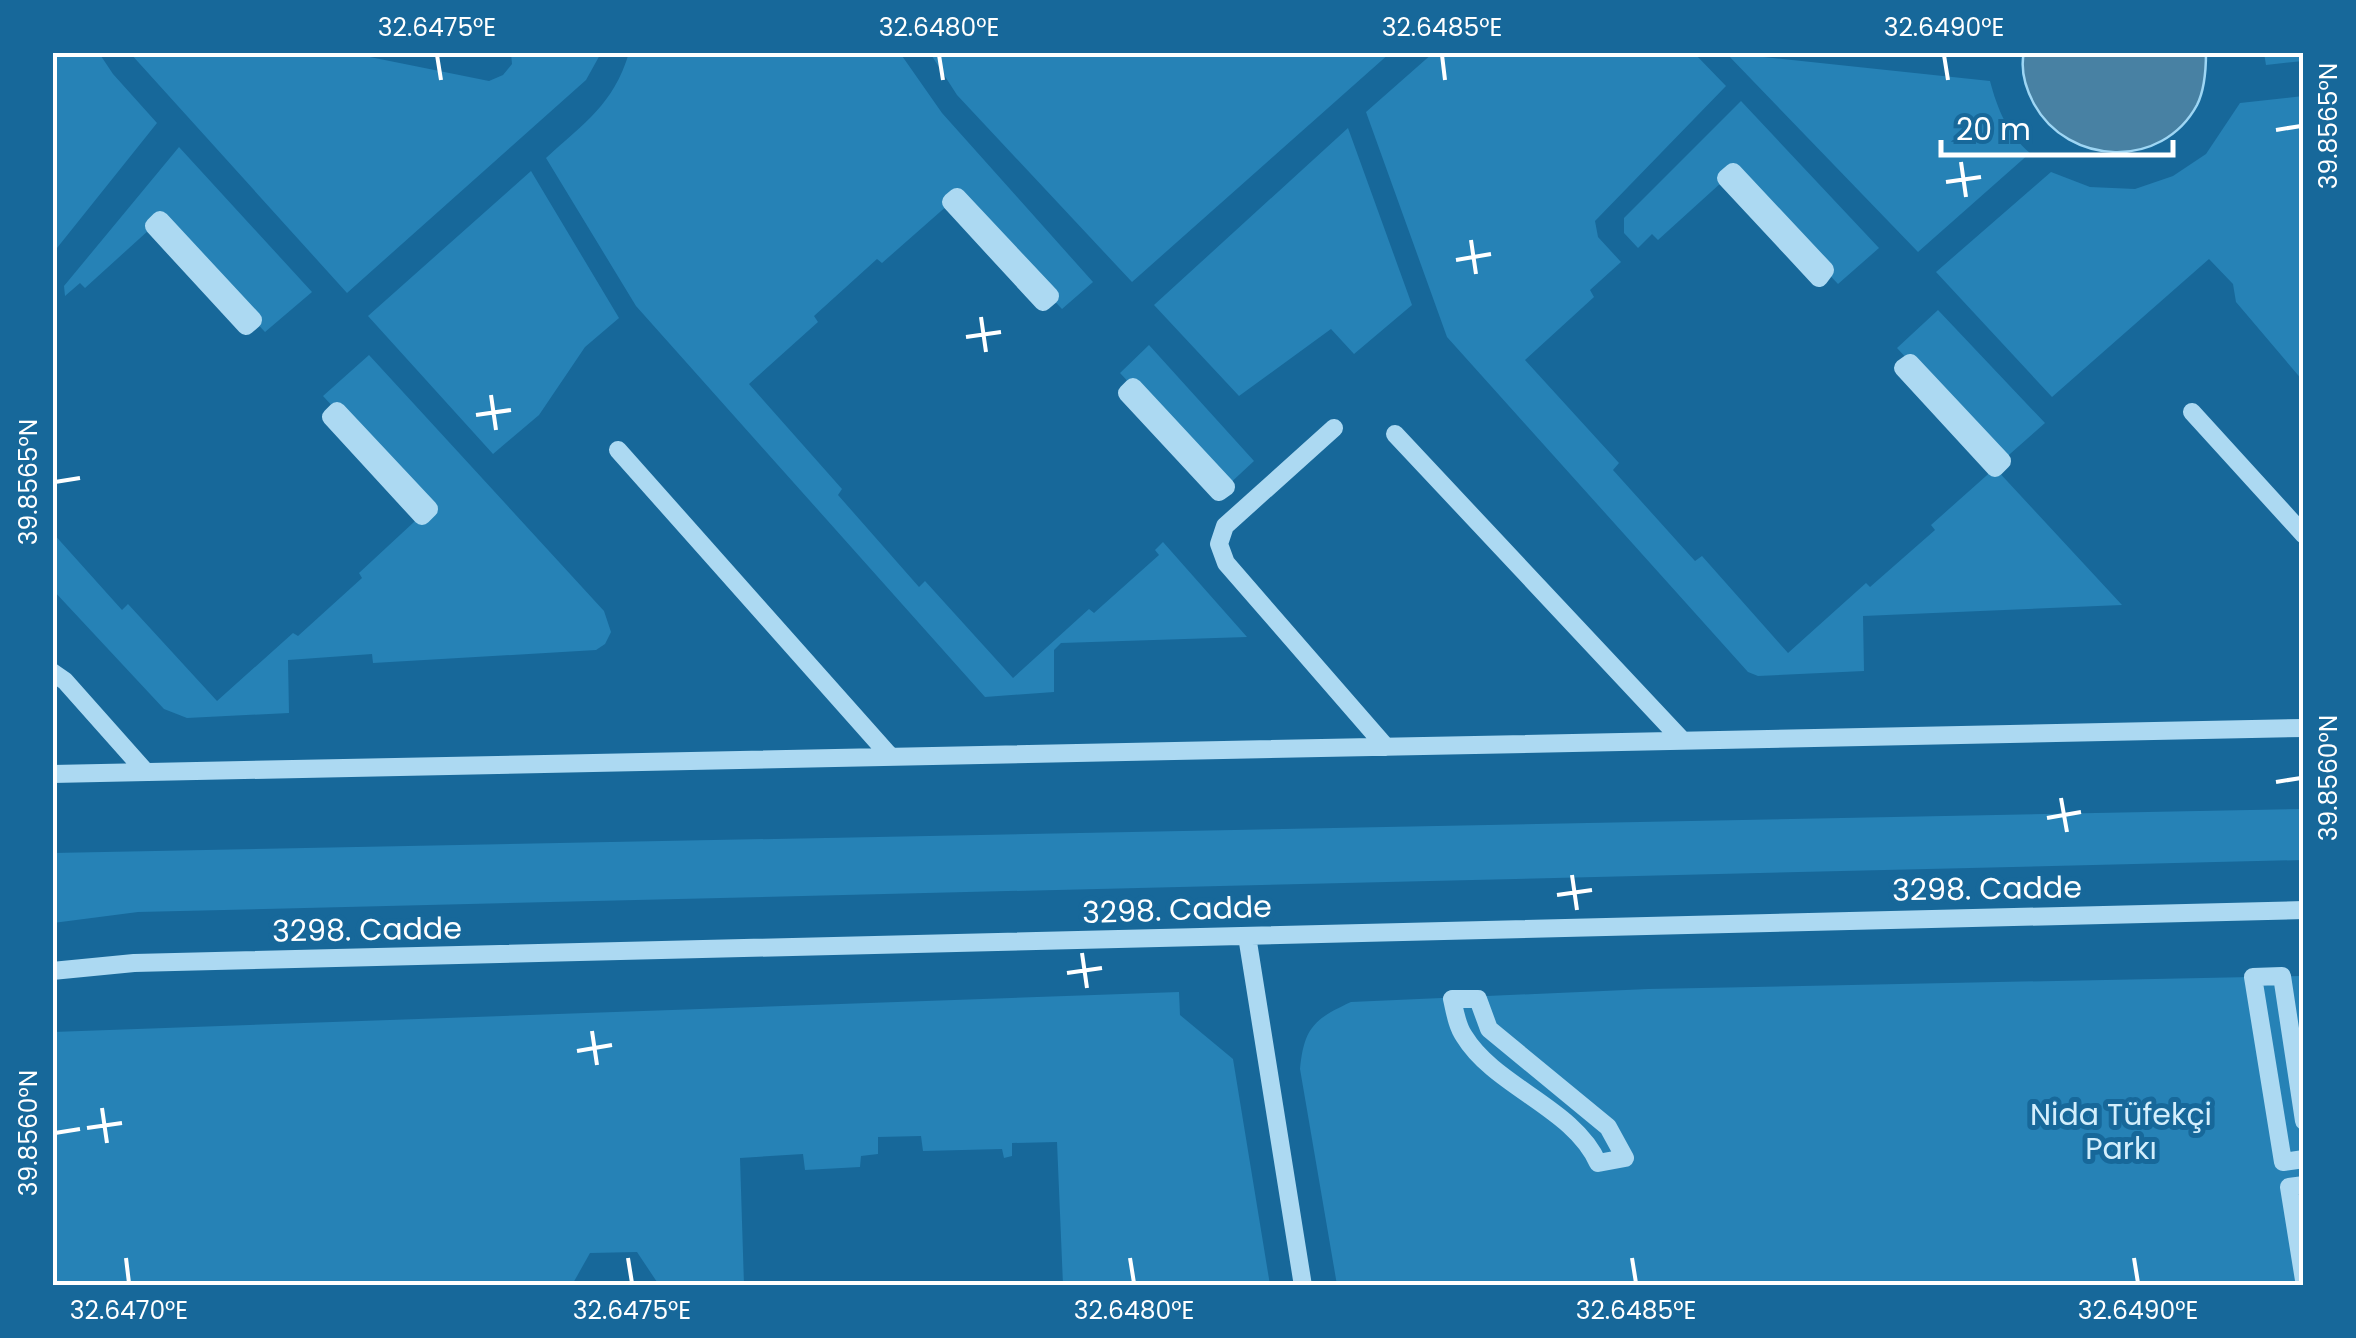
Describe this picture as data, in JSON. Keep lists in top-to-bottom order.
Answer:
{
  "streets": {
    "street": ["3298. Cadde"]
  },
  "parks": ["Nida Tüfekçi Parkı"],
  "scale_bar": "20 m",
  "coordinates": [
    "32.6475°E",
    "32.6480°E",
    "32.6485°E",
    "32.6490°E",
    "39.8565°N",
    "39.8560°N",
    "32.6470°E"
  ]
}
